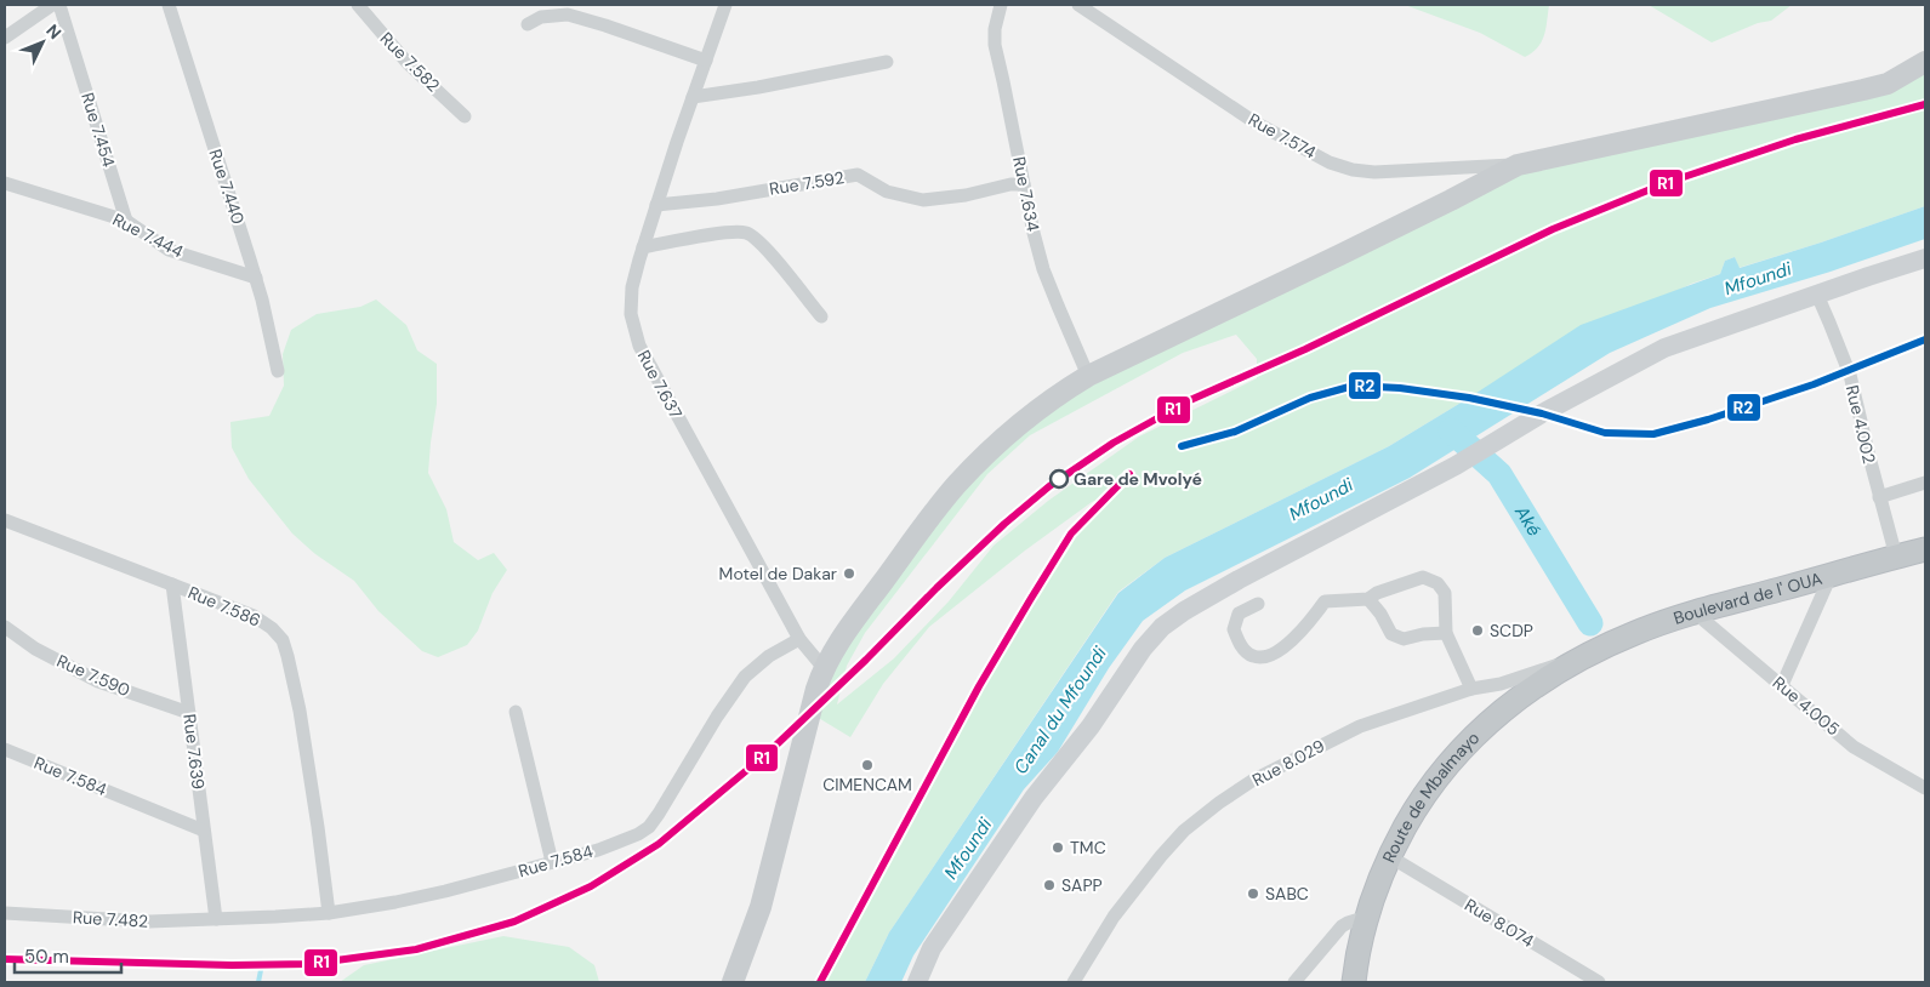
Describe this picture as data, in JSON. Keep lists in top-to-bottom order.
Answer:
{
  "streets": {
    "highway": ["Boulevard de l' OUA", "Route de Mbalmayo"],
    "street": [
      "Rue 7.582",
      "Rue 7.454",
      "Rue 7.574",
      "Rue 7.592",
      "Rue 7.440",
      "Rue 7.634",
      "Rue 7.444",
      "Rue 7.637",
      "Rue 4.002",
      "Rue 7.586",
      "Rue 7.590",
      "Rue 4.005",
      "Rue 7.639",
      "Rue 8.029",
      "Rue 7.584",
      "Rue 7.482",
      "Rue 8.074"
    ]
  },
  "crossings": [
    ["Rue 7.454", "Rue 7.444"],
    ["Rue 7.592", "Rue 7.634"],
    ["Rue 7.592", "Rue 7.637"],
    ["Rue 7.440", "Rue 7.444"],
    ["Rue 7.637", "Rue 7.584"],
    ["Rue 4.002", "Boulevard de l' OUA"],
    ["Boulevard de l' OUA", "Rue 4.005"],
    ["Boulevard de l' OUA", "Rue 8.029"],
    ["Boulevard de l' OUA", "Route de Mbalmayo"],
    ["Rue 7.586", "Rue 7.639"],
    ["Rue 7.586", "Rue 7.584"],
    ["Rue 7.590", "Rue 7.639"],
    ["Rue 7.639", "Rue 7.584"],
    ["Rue 7.639", "Rue 7.482"],
    ["Rue 8.029", "Route de Mbalmayo"],
    ["Rue 7.584", "Rue 7.482"]
  ],
  "water": ["Mfoundi", "Aké", "Canal du Mfoundi"],
  "places": [
    "Gare de Mvolyé",
    "Motel de Dakar",
    "SCDP",
    "CIMENCAM",
    "TMC",
    "SAPP",
    "SABC"
  ],
  "lines": ["transit line R1", "transit line R2"],
  "scale_bar": "50 m",
  "north": "top right"
}
